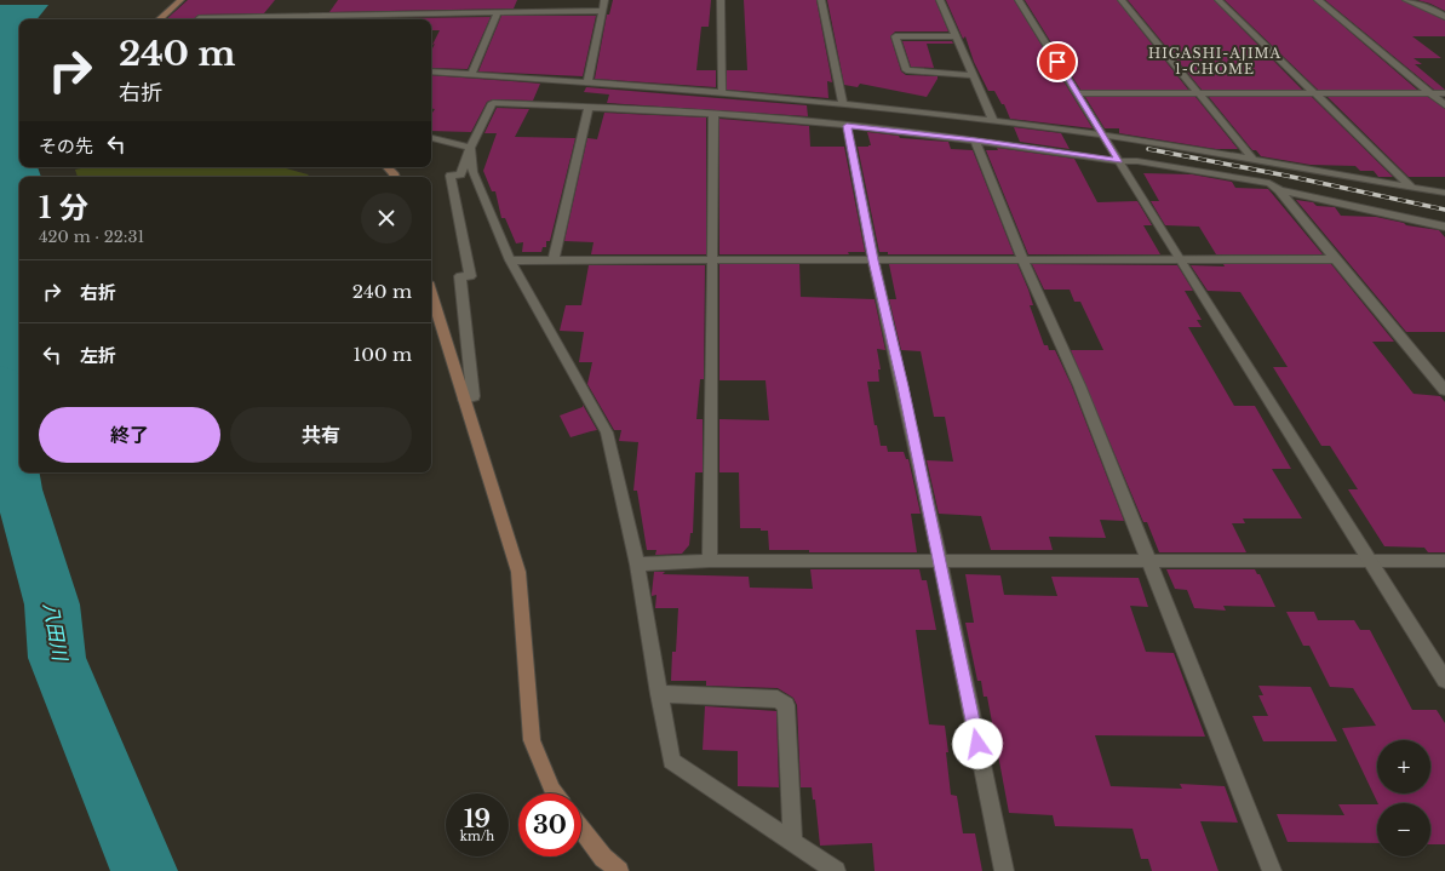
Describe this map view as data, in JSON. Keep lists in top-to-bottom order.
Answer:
{
  "districts": ["HIGASHI-AJIMA 1-CHOME"],
  "water": ["八田川"],
  "page": {
    "turn": ["240 m", "右折"],
    "then": "その先",
    "heading": ["1 分", "420 m · 22:31"],
    "list": [
      {
        "name": "右折",
        "value": "240 m"
      },
      {
        "name": "左折",
        "value": "100 m"
      }
    ],
    "buttons": ["終了", "共有"],
    "map_buttons": ["+", "−"],
    "speed": "19 km/h",
    "limit": "30"
  }
}
